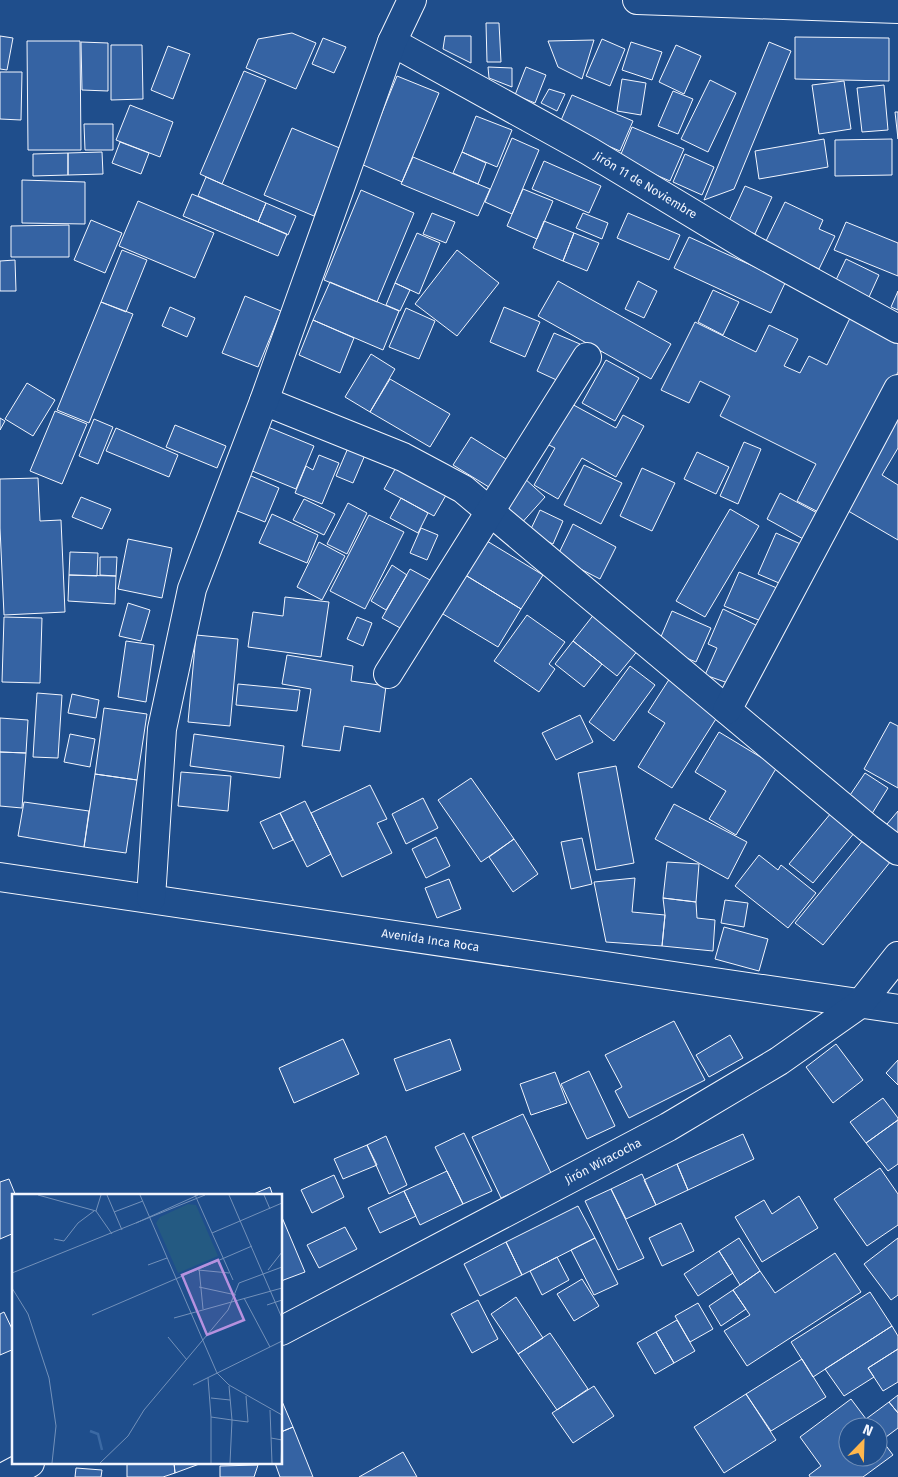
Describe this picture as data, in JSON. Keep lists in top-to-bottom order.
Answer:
{
  "streets": {
    "street": ["Jirón 11 de Noviembre", "Avenida Inca Roca", "Jirón Wiracocha"]
  },
  "crossings": [
    ["Avenida Inca Roca", "Jirón Wiracocha"]
  ],
  "north": "top right"
}
